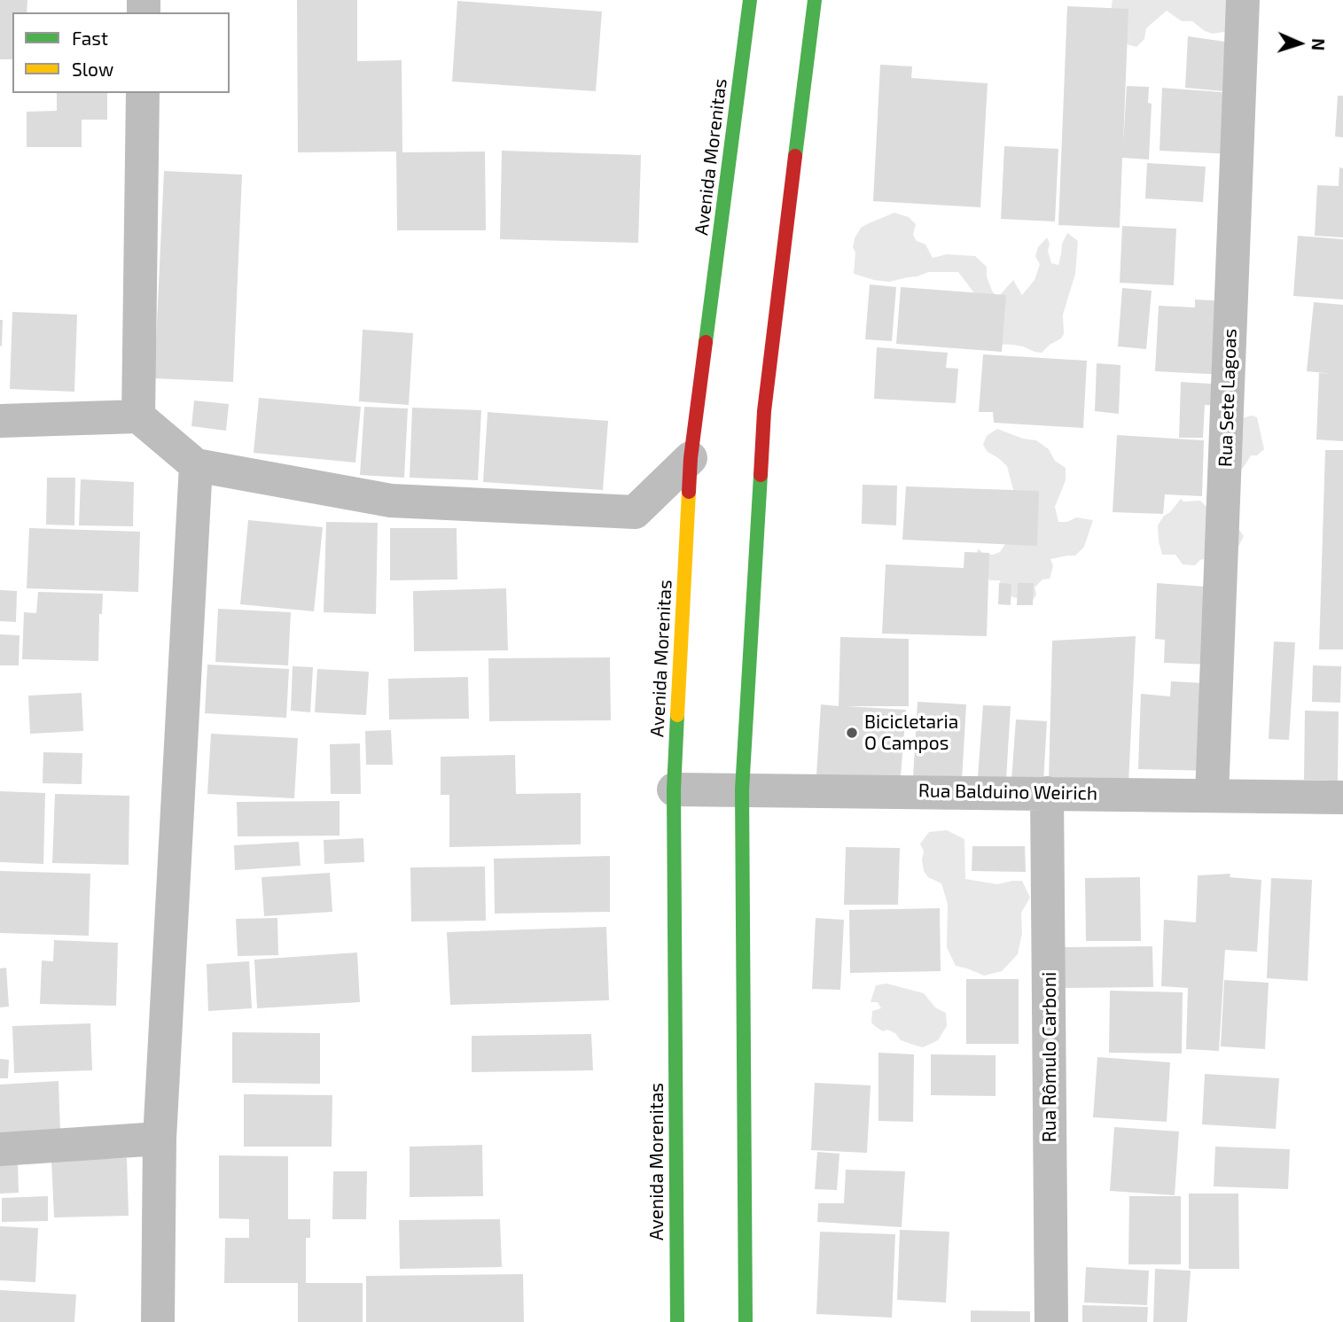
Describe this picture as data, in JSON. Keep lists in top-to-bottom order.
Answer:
{
  "streets": {
    "main road": ["Avenida Morenitas"],
    "street": ["Rua Sete Lagoas", "Rua Balduino Weirich", "Rua Rômulo Carboni"]
  },
  "crossings": [
    ["Avenida Morenitas", "Rua Balduino Weirich"],
    ["Rua Sete Lagoas", "Rua Balduino Weirich"],
    ["Rua Balduino Weirich", "Rua Rômulo Carboni"]
  ],
  "places": ["Bicicletaria O Campos"],
  "legend": ["Fast", "Slow"],
  "north": "right"
}
